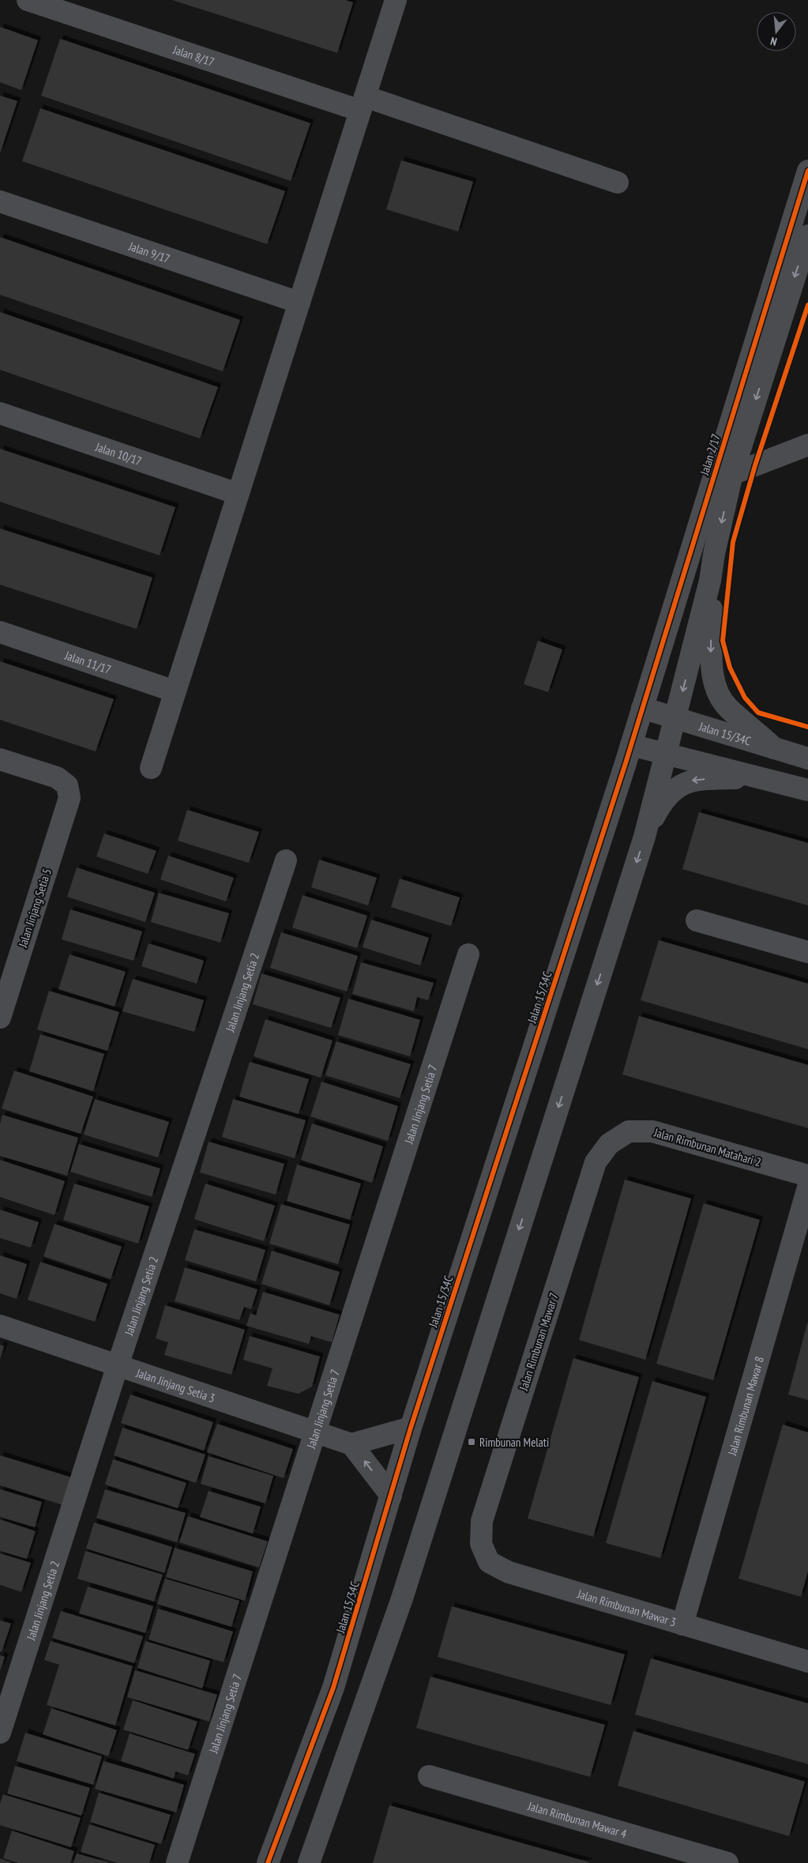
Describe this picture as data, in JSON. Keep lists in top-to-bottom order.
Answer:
{
  "streets": {
    "street": [
      "Jalan 8/17",
      "Jalan 9/17",
      "Jalan 10/17",
      "Jalan 2/17",
      "Jalan 11/17",
      "Jalan 15/34C",
      "Jalan Jinjang Setia 5",
      "Jalan Jinjang Setia 2",
      "Jalan Jinjang Setia 7",
      "Jalan Rimbunan Matahari 2",
      "Jalan Rimbunan Mawar 7",
      "Jalan Jinjang Setia 3",
      "Jalan Rimbunan Mawar 8",
      "Jalan Rimbunan Mawar 3",
      "Jalan Rimbunan Mawar 4"
    ]
  },
  "crossings": [
    ["Jalan 2/17", "Jalan 15/34C"],
    ["Jalan Jinjang Setia 2", "Jalan Jinjang Setia 3"],
    ["Jalan Jinjang Setia 7", "Jalan Jinjang Setia 3"],
    ["Jalan Rimbunan Matahari 2", "Jalan Rimbunan Mawar 7"],
    ["Jalan Rimbunan Mawar 7", "Jalan Rimbunan Mawar 3"],
    ["Jalan Rimbunan Mawar 8", "Jalan Rimbunan Mawar 3"]
  ],
  "places": {
    "transit": ["Rimbunan Melati"]
  },
  "north": "bottom"
}
